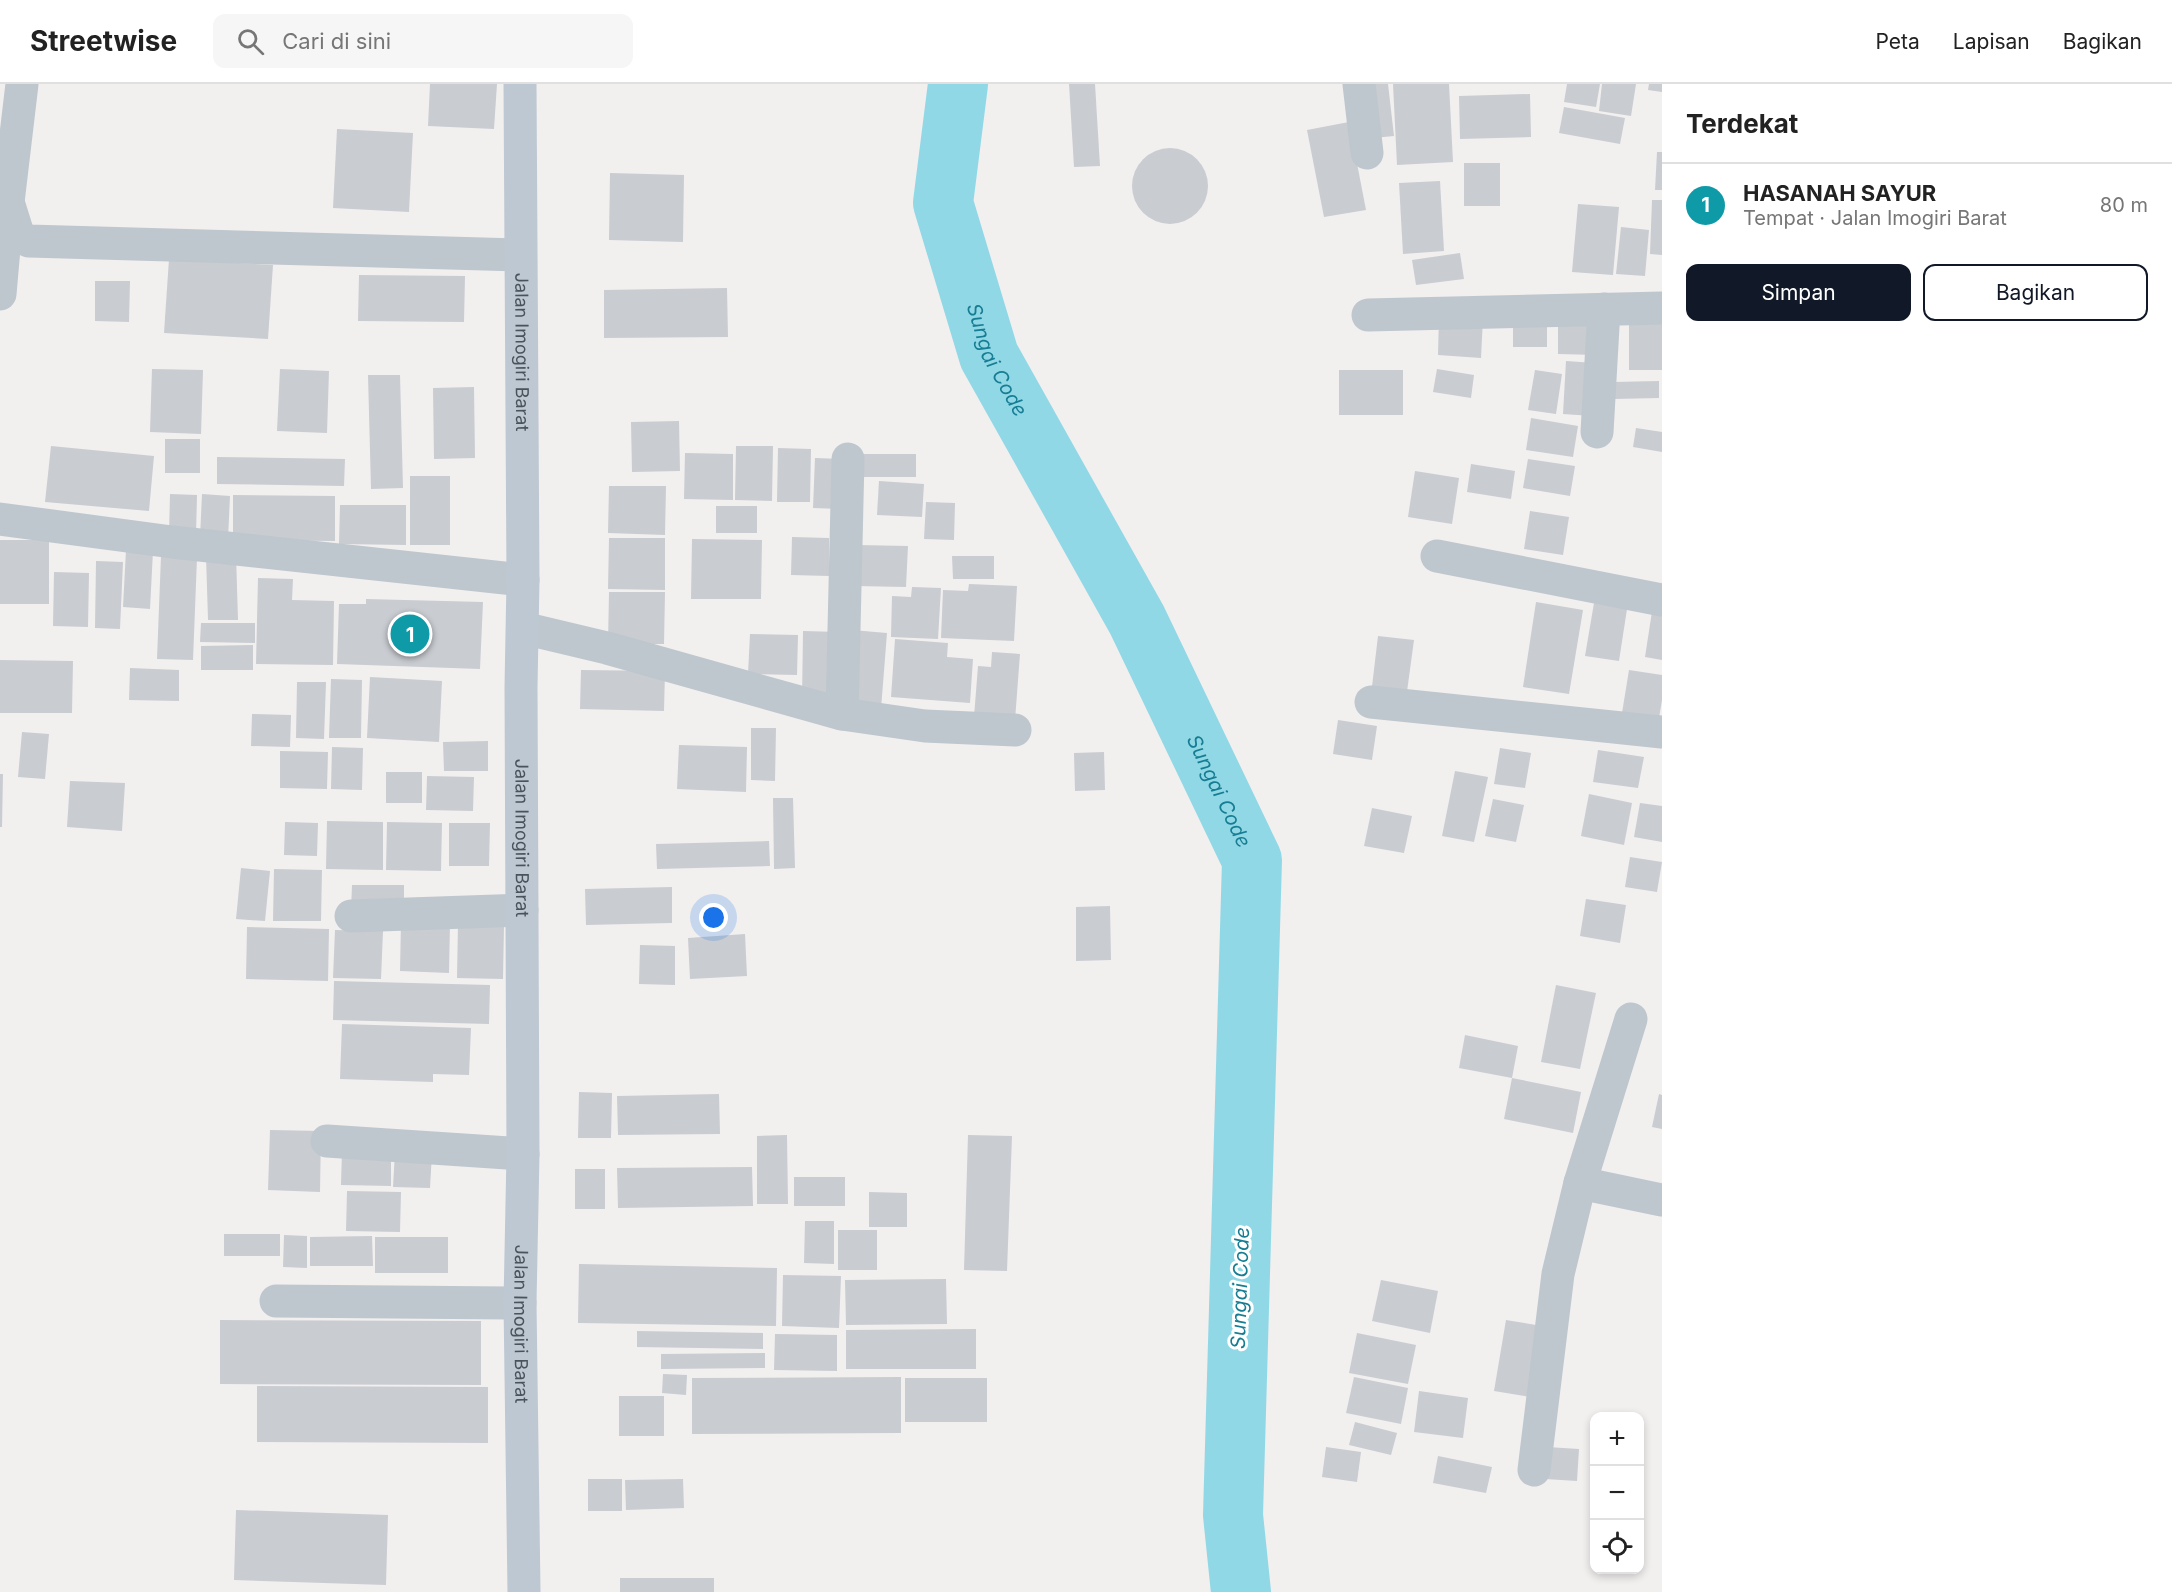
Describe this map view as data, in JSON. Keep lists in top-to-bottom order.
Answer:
{
  "streets": {
    "main road": ["Jalan Imogiri Barat"]
  },
  "water": ["Sungai Code"],
  "page": {
    "header": "Streetwise",
    "search": "Cari di sini",
    "nav": ["Peta", "Lapisan", "Bagikan"],
    "heading": "Terdekat",
    "list": [
      {
        "mark": "1",
        "name": "HASANAH SAYUR",
        "note": "Tempat · Jalan Imogiri Barat",
        "value": "80 m"
      }
    ],
    "buttons": ["Simpan", "Bagikan"],
    "pins": "1",
    "map_buttons": ["+", "−"]
  }
}
